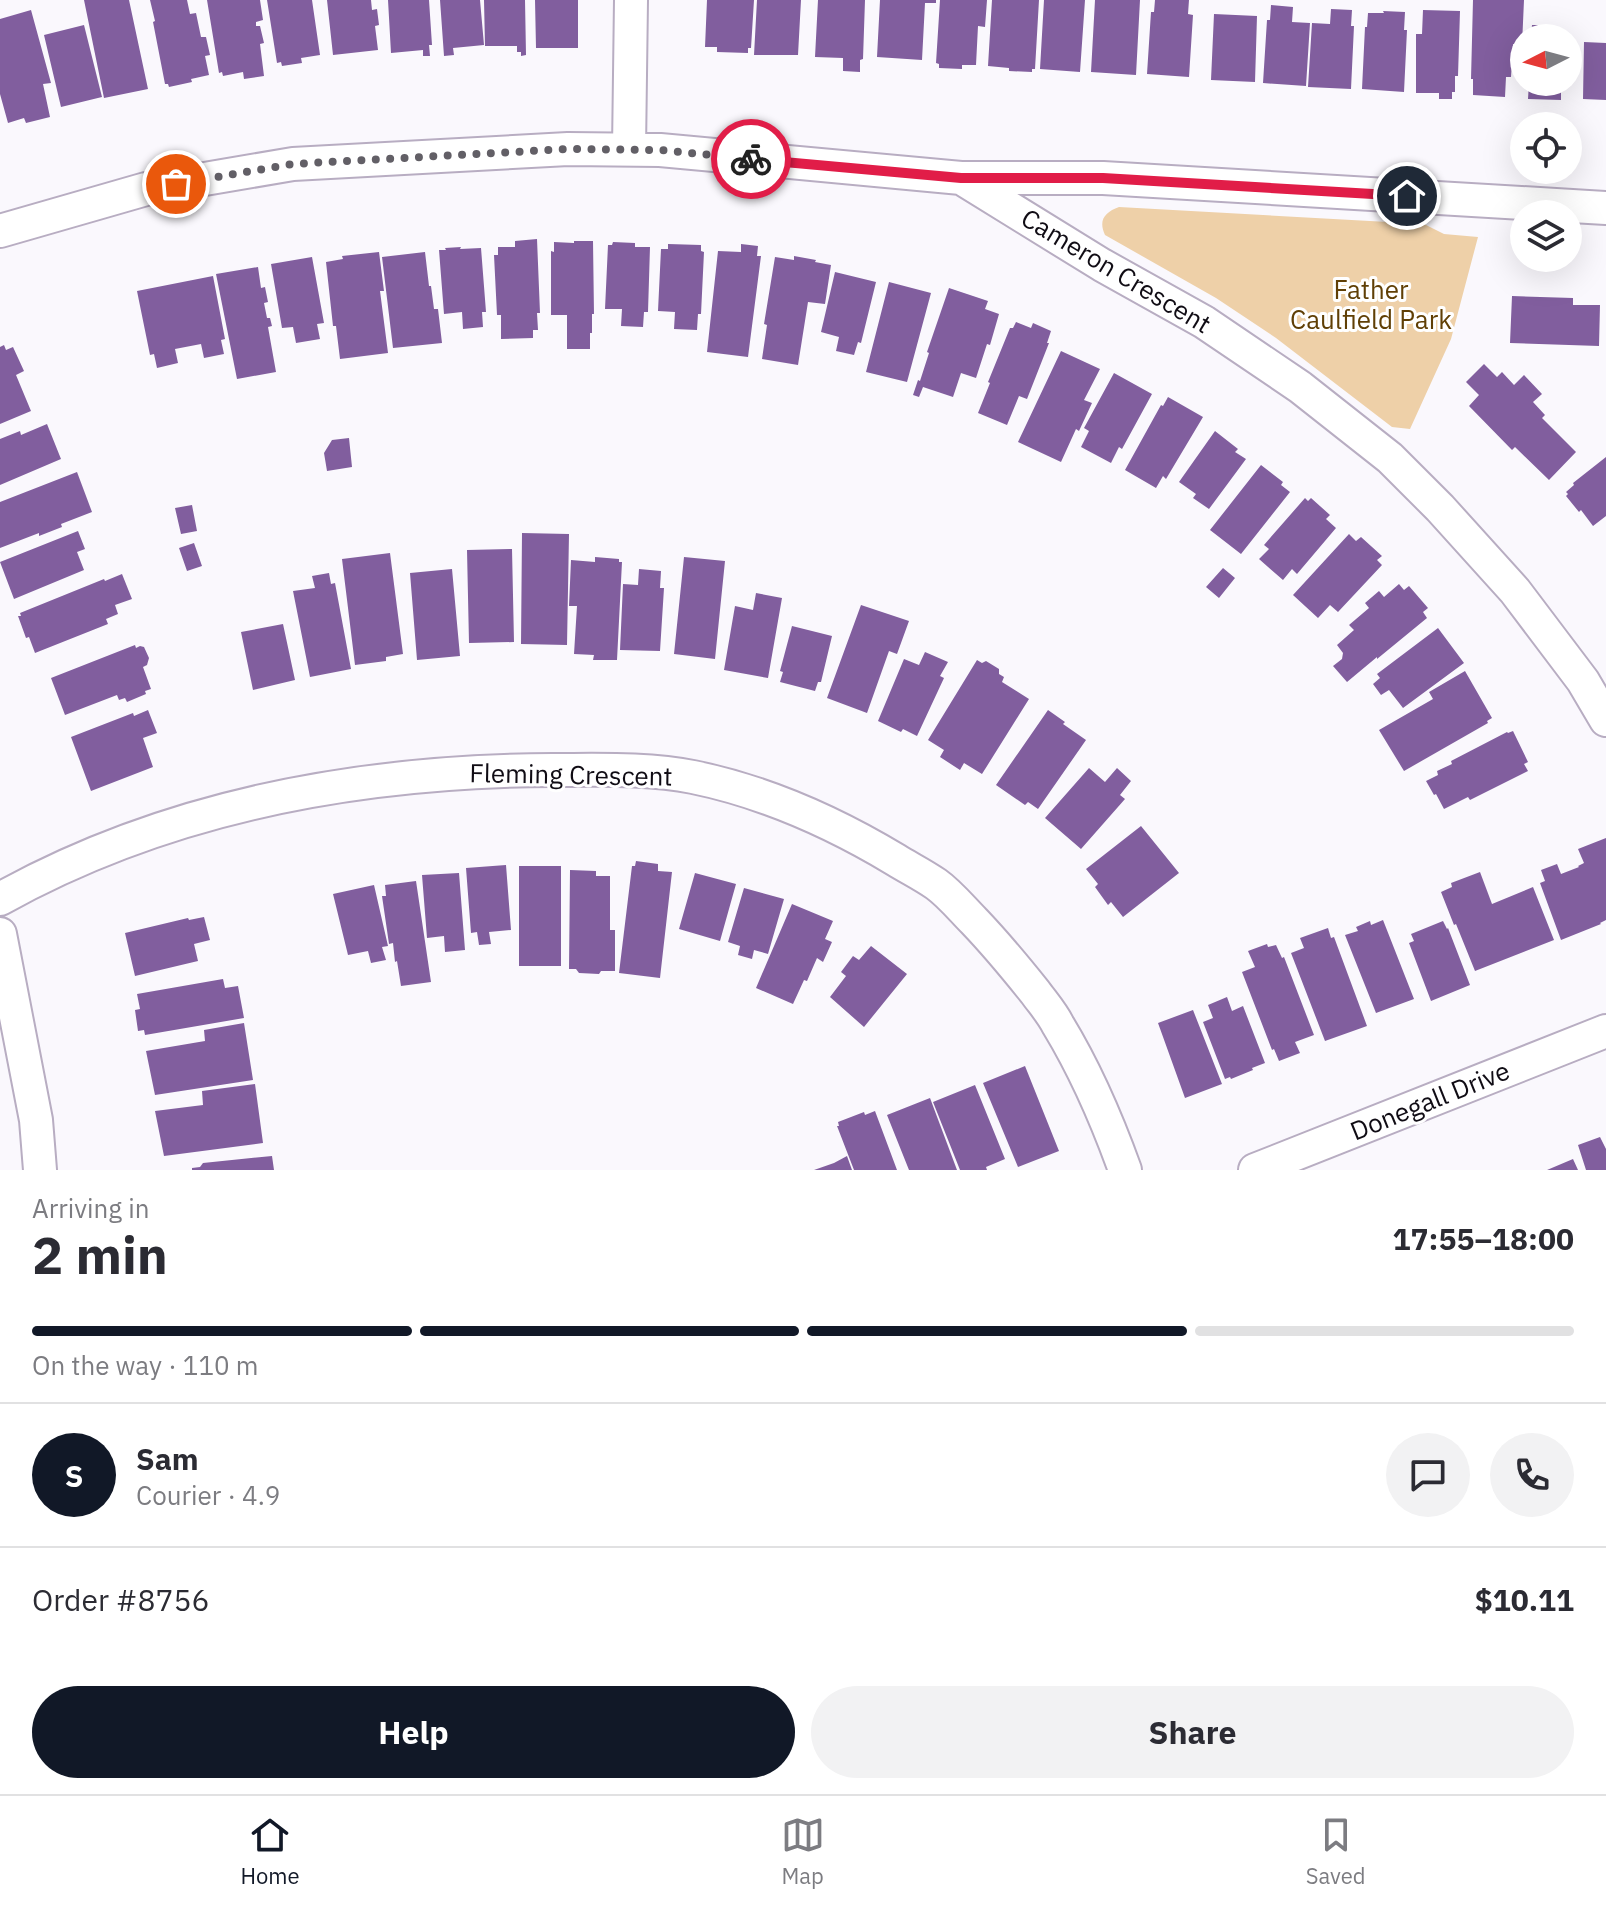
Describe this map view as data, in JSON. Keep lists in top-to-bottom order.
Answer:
{
  "streets": {
    "street": ["Cameron Crescent", "Fleming Crescent", "Donegall Drive"]
  },
  "parks": ["Father Caulfield Park"],
  "north": "left",
  "page": {
    "heading": ["2 min", "Arriving in", "17:55–18:00"],
    "panel": [
      "Sam",
      "Courier · 4.9",
      "Order #8756",
      "$10.11"
    ],
    "bar": "On the way · 110 m",
    "round": "S",
    "buttons": ["Help", "Share"],
    "tabs": ["Home", "Map", "Saved"]
  }
}
